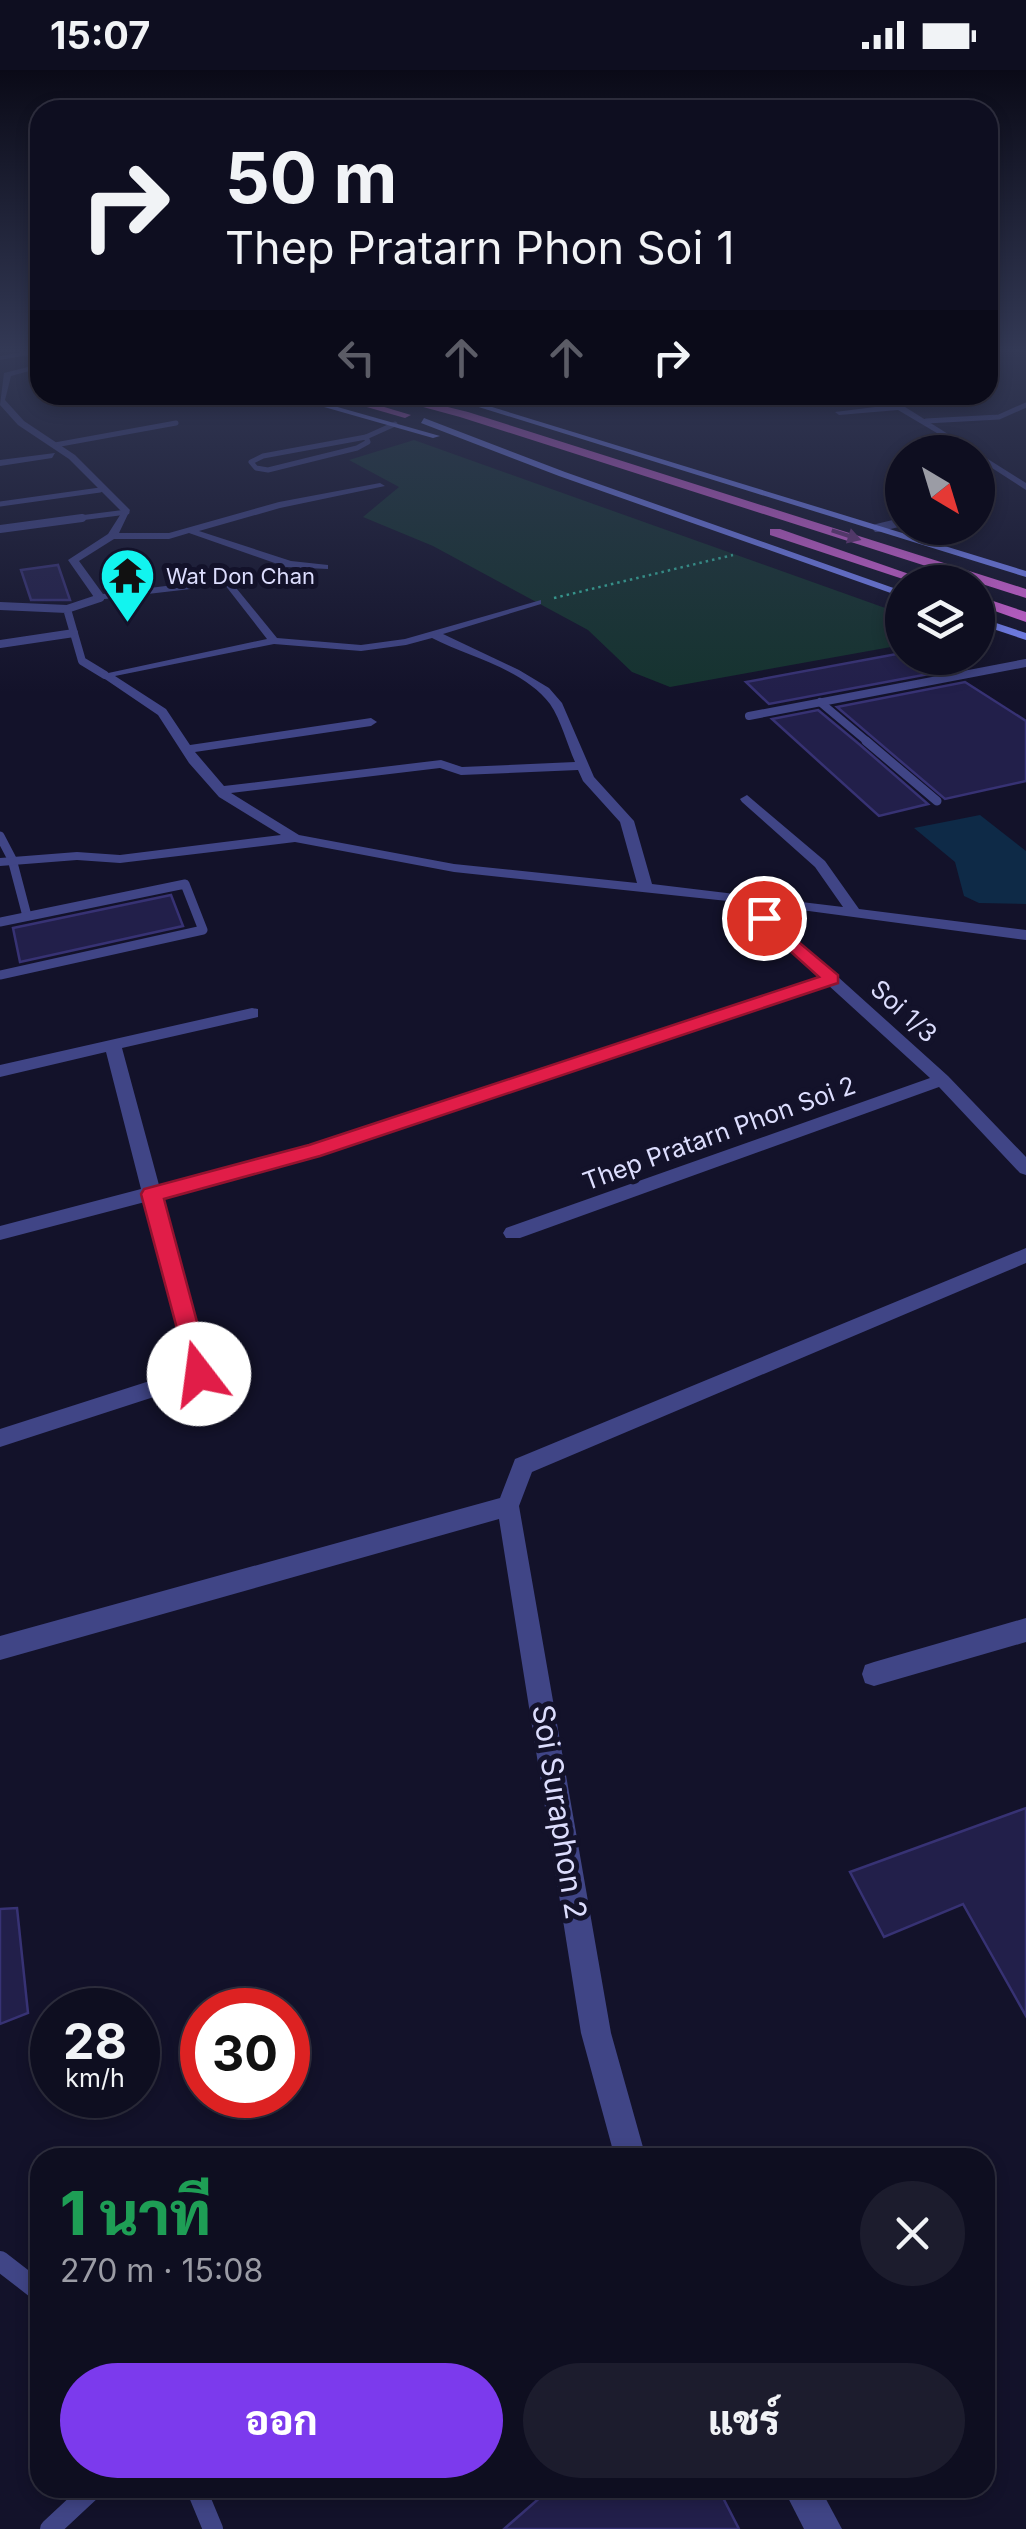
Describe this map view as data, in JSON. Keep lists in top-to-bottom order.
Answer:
{
  "streets": {
    "street": ["Soi 1/3", "Thep Pratarn Phon Soi 2", "Soi Suraphon 2"]
  },
  "crossings": [
    ["Soi 1/3", "Thep Pratarn Phon Soi 2"]
  ],
  "places": {
    "temple": ["Wat Don Chan"]
  },
  "north": "bottom right",
  "page": {
    "status": "15:07",
    "turn": ["50 m", "Thep Pratarn Phon Soi 1"],
    "speed": "28 km/h",
    "limit": "30",
    "heading": ["1 นาที", "270 m · 15:08"],
    "buttons": ["ออก", "แชร์"]
  }
}
